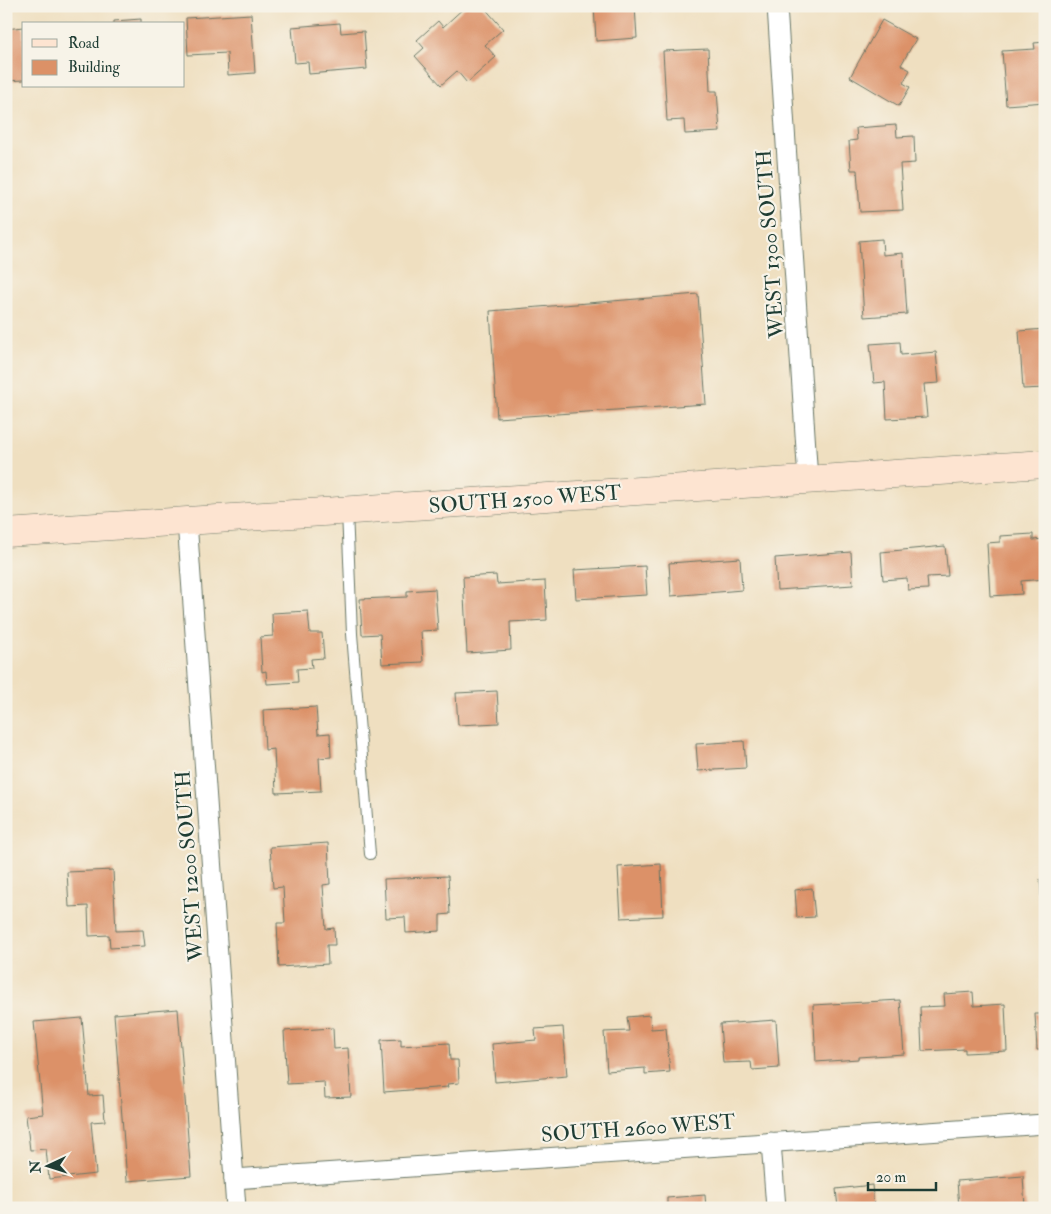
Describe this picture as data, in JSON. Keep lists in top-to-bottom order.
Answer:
{
  "streets": {
    "street": [
      "WEST 1300 SOUTH",
      "SOUTH 2500 WEST",
      "WEST 1200 SOUTH",
      "SOUTH 2600 WEST"
    ]
  },
  "crossings": [
    ["WEST 1300 SOUTH", "SOUTH 2500 WEST"],
    ["SOUTH 2500 WEST", "WEST 1200 SOUTH"],
    ["WEST 1200 SOUTH", "SOUTH 2600 WEST"]
  ],
  "legend": ["Road", "Building"],
  "scale_bar": "20 m",
  "north": "left"
}
